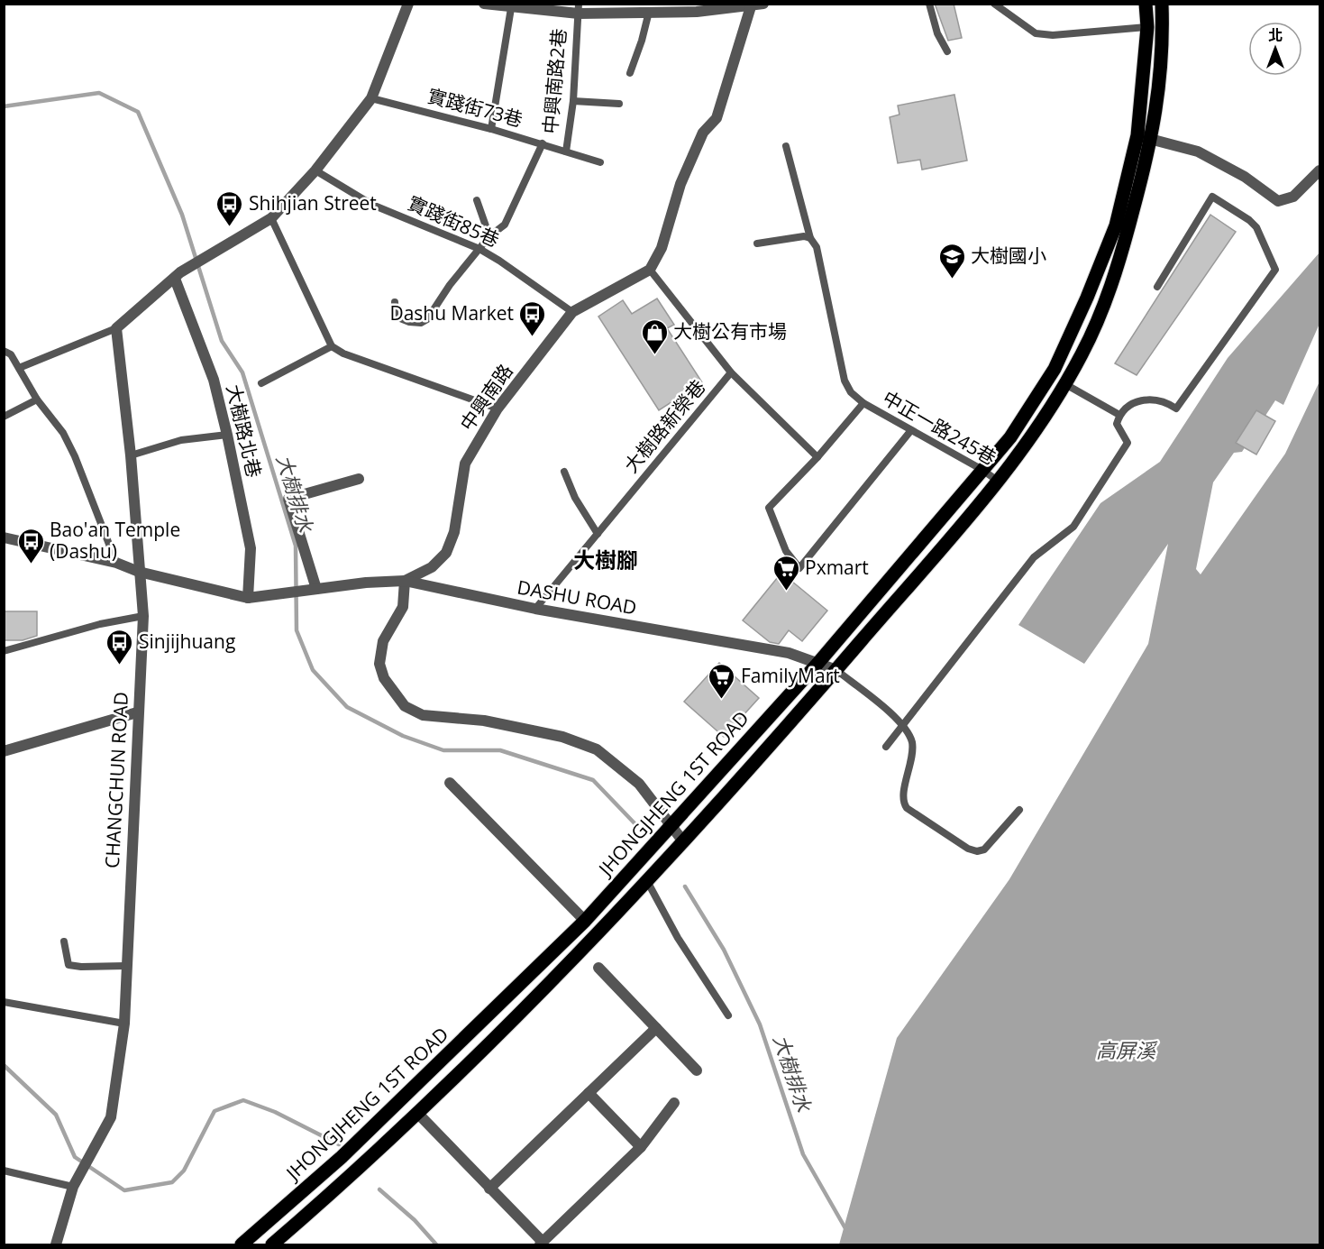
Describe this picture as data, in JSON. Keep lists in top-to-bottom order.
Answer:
{
  "streets": {
    "main road": ["JHONGJHENG 1ST ROAD"],
    "street": [
      "中興南路2巷",
      "中興南路",
      "大樹路北巷",
      "DASHU ROAD",
      "CHANGCHUN ROAD"
    ],
    "lane": [
      "實踐街73巷",
      "實踐街85巷",
      "大樹路新榮巷",
      "中正一路245巷"
    ]
  },
  "crossings": [
    ["中興南路2巷", "實踐街73巷"],
    ["中興南路2巷", "實踐街85巷"],
    ["實踐街85巷", "中興南路"],
    ["中興南路", "DASHU ROAD"],
    ["大樹路新榮巷", "DASHU ROAD"],
    ["中正一路245巷", "JHONGJHENG 1ST ROAD"],
    ["大樹路北巷", "DASHU ROAD"],
    ["DASHU ROAD", "JHONGJHENG 1ST ROAD"]
  ],
  "districts": ["大樹腳"],
  "water": ["大樹排水", "高屏溪"],
  "places": {
    "bus stop": [
      "Shihjian Street",
      "Dashu Market",
      "Bao'an Temple (Dashu)",
      "Sinjijhuang"
    ],
    "school or university": ["大樹國小"],
    "shop": ["大樹公有市場"],
    "supermarket": ["Pxmart", "FamilyMart"]
  },
  "north": "top"
}
